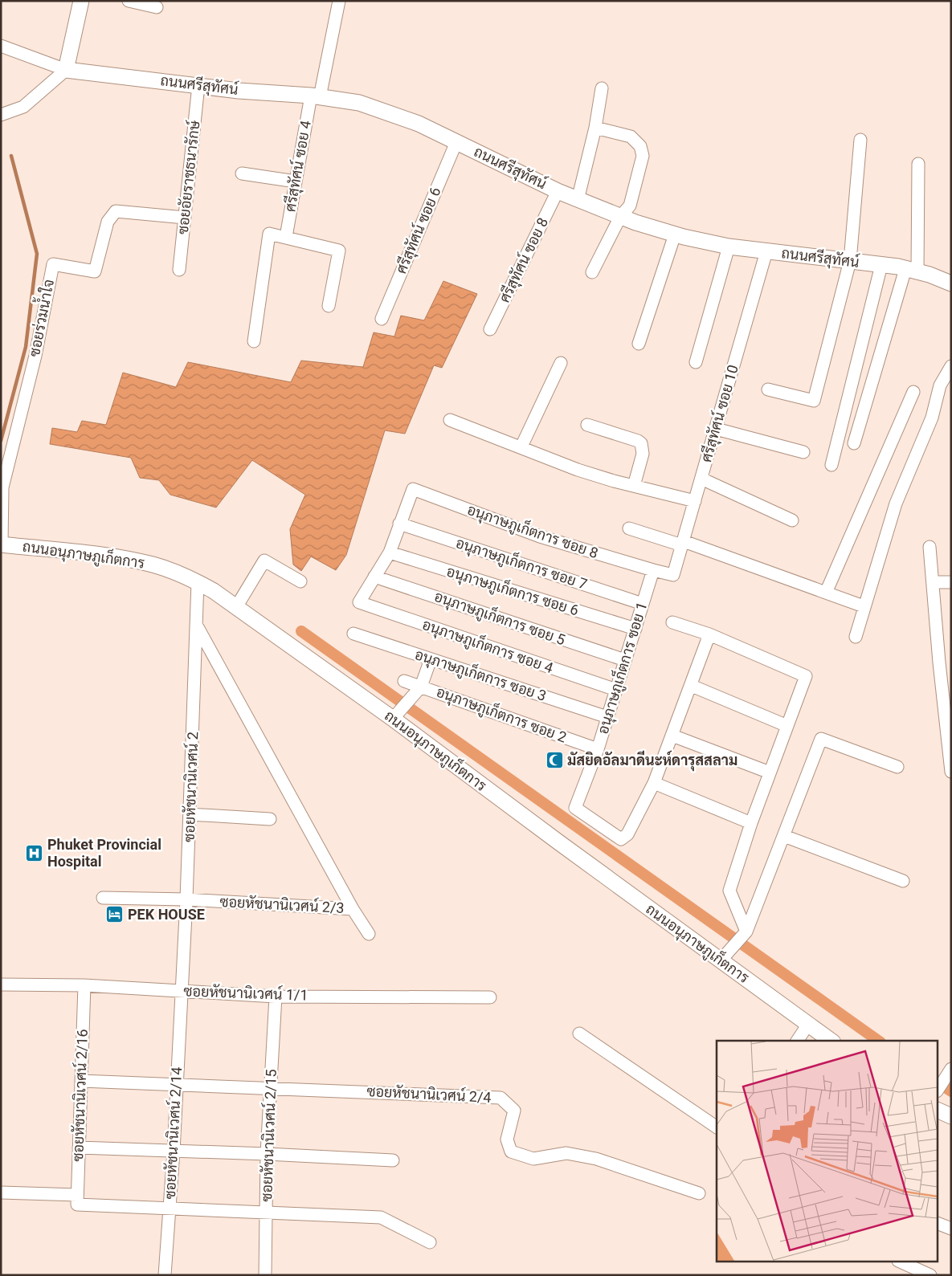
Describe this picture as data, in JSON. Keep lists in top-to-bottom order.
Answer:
{
  "streets": {
    "street": [
      "ถนนศรีสุทัศน์",
      "ศรีสุทัศน์ ซอย 4",
      "ซอยอัยราชธนารักษ์",
      "ศรีสุทัศน์ ซอย 6",
      "ศรีสุทัศน์ ซอย 8",
      "ซอยร่วมน้ำใจ",
      "ศรีสุทัศน์ ซอย 10",
      "อนุภาษภูเก็ตการ ซอย 8",
      "ถนนอนุภาษภูเก็ตการ",
      "อนุภาษภูเก็ตการ ซอย 7",
      "อนุภาษภูเก็ตการ ซอย 6",
      "อนุภาษภูเก็ตการ ซอย 5",
      "อนุภาษภูเก็ตการ ซอย 4",
      "อนุภาษภูเก็ตการ ซอย 1",
      "อนุภาษภูเก็ตการ ซอย 3",
      "อนุภาษภูเก็ตการ ซอย 2",
      "ซอยหัชนานิเวศน์ 2",
      "ซอยหัชนานิเวศน์ 2/3",
      "ซอยหัชนานิเวศน์ 1/1",
      "ซอยหัชนานิเวศน์ 2/4",
      "ซอยหัชนานิเวศน์ 2/16",
      "ซอยหัชนานิเวศน์ 2/14",
      "ซอยหัชนานิเวศน์ 2/15"
    ]
  },
  "crossings": [
    ["ถนนศรีสุทัศน์", "ศรีสุทัศน์ ซอย 4"],
    ["ถนนศรีสุทัศน์", "ซอยอัยราชธนารักษ์"],
    ["ถนนศรีสุทัศน์", "ศรีสุทัศน์ ซอย 6"],
    ["ถนนศรีสุทัศน์", "ศรีสุทัศน์ ซอย 8"],
    ["ถนนศรีสุทัศน์", "ศรีสุทัศน์ ซอย 10"],
    ["ซอยอัยราชธนารักษ์", "ซอยร่วมน้ำใจ"],
    ["ซอยร่วมน้ำใจ", "ถนนอนุภาษภูเก็ตการ"],
    ["ศรีสุทัศน์ ซอย 10", "อนุภาษภูเก็ตการ ซอย 8"],
    ["ศรีสุทัศน์ ซอย 10", "อนุภาษภูเก็ตการ ซอย 1"],
    ["อนุภาษภูเก็ตการ ซอย 8", "อนุภาษภูเก็ตการ ซอย 7"],
    ["อนุภาษภูเก็ตการ ซอย 8", "อนุภาษภูเก็ตการ ซอย 1"],
    ["ถนนอนุภาษภูเก็ตการ", "ซอยหัชนานิเวศน์ 2"],
    ["อนุภาษภูเก็ตการ ซอย 7", "อนุภาษภูเก็ตการ ซอย 1"],
    ["อนุภาษภูเก็ตการ ซอย 6", "อนุภาษภูเก็ตการ ซอย 1"],
    ["อนุภาษภูเก็ตการ ซอย 5", "อนุภาษภูเก็ตการ ซอย 4"],
    ["อนุภาษภูเก็ตการ ซอย 5", "อนุภาษภูเก็ตการ ซอย 1"],
    ["อนุภาษภูเก็ตการ ซอย 4", "อนุภาษภูเก็ตการ ซอย 1"],
    ["อนุภาษภูเก็ตการ ซอย 1", "อนุภาษภูเก็ตการ ซอย 3"],
    ["อนุภาษภูเก็ตการ ซอย 1", "อนุภาษภูเก็ตการ ซอย 2"],
    ["ซอยหัชนานิเวศน์ 2", "ซอยหัชนานิเวศน์ 2/3"],
    ["ซอยหัชนานิเวศน์ 2", "ซอยหัชนานิเวศน์ 1/1"],
    ["ซอยหัชนานิเวศน์ 2", "ซอยหัชนานิเวศน์ 2/14"],
    ["ซอยหัชนานิเวศน์ 1/1", "ซอยหัชนานิเวศน์ 2/16"],
    ["ซอยหัชนานิเวศน์ 1/1", "ซอยหัชนานิเวศน์ 2/14"],
    ["ซอยหัชนานิเวศน์ 1/1", "ซอยหัชนานิเวศน์ 2/15"],
    ["ซอยหัชนานิเวศน์ 2/4", "ซอยหัชนานิเวศน์ 2/15"]
  ],
  "places": {
    "mosque": ["มัสยิดอัลมาดีนะห์ดารุสสลาม"],
    "hospital": ["Phuket Provincial Hospital"],
    "hotel": ["PEK HOUSE"]
  }
}
